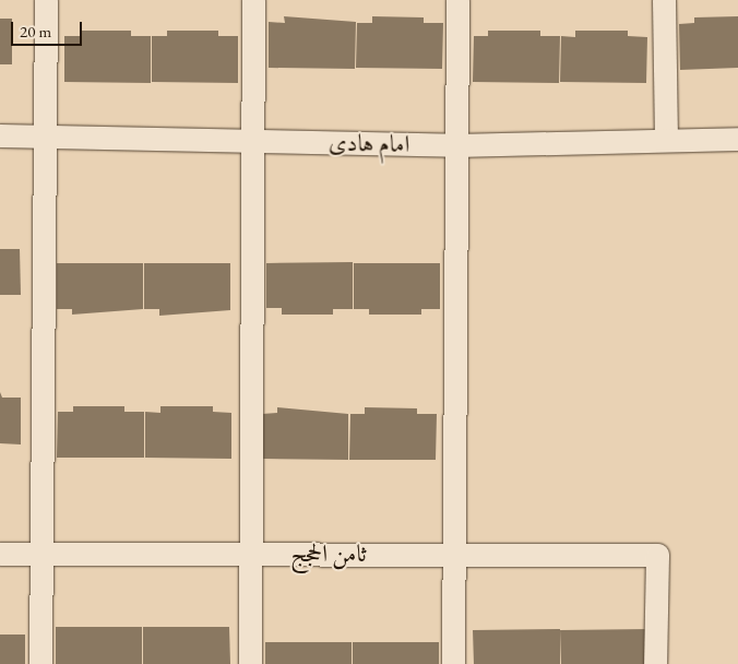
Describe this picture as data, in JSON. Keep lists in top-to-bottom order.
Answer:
{
  "streets": {
    "street": ["امام هادی", "ثامن الحجج"]
  },
  "scale_bar": "20 m"
}
